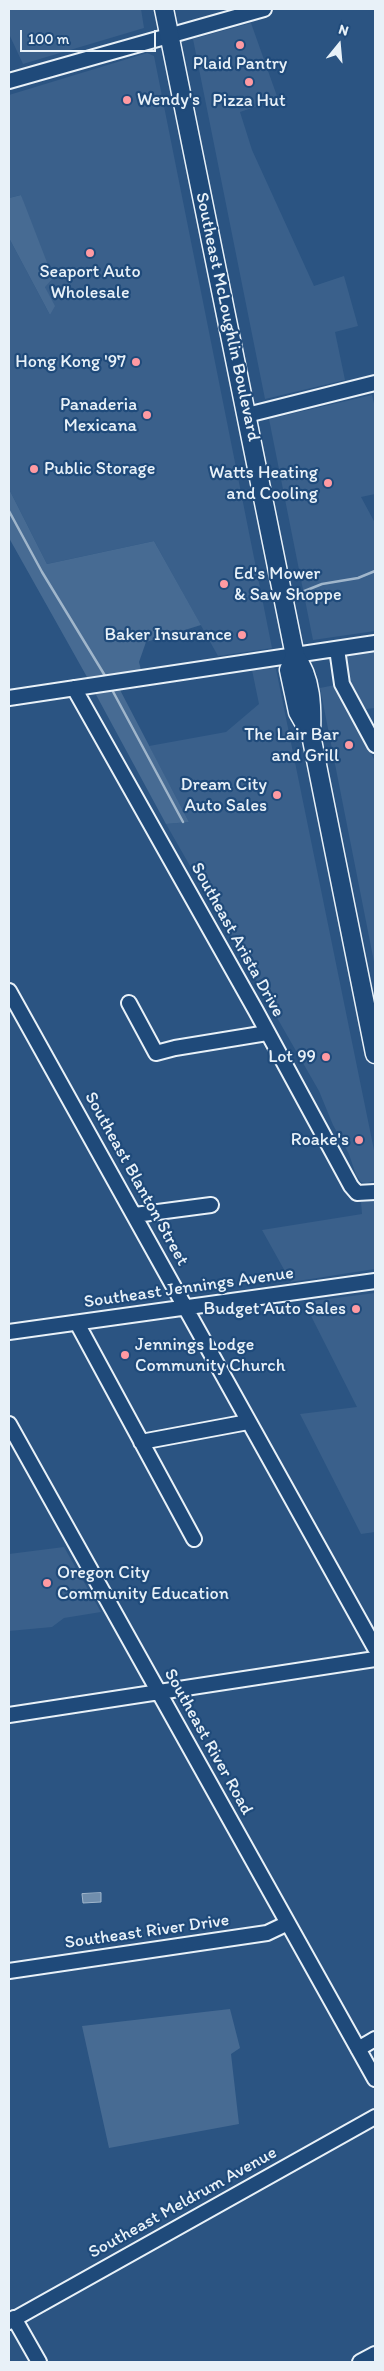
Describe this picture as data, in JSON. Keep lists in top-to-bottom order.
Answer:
{
  "streets": {
    "main road": ["Southeast McLoughlin Boulevard"],
    "street": [
      "Southeast Arista Drive",
      "Southeast Blanton Street",
      "Southeast Jennings Avenue",
      "Southeast River Road",
      "Southeast River Drive",
      "Southeast Meldrum Avenue"
    ]
  },
  "crossings": [
    ["Southeast Blanton Street", "Southeast Jennings Avenue"],
    ["Southeast River Road", "Southeast River Drive"]
  ],
  "places": [
    "Plaid Pantry",
    "Pizza Hut",
    "Wendy's",
    "Seaport Auto Wholesale",
    "Hong Kong '97",
    "Panaderia Mexicana",
    "Public Storage",
    "Watts Heating and Cooling",
    "Ed's Mower & Saw Shoppe",
    "Baker Insurance",
    "The Lair Bar and Grill",
    "Dream City Auto Sales",
    "Lot 99",
    "Roake's",
    "Budget Auto Sales",
    "Jennings Lodge Community Church",
    "Oregon City Community Education"
  ],
  "scale_bar": "100 m",
  "north": "top"
}
